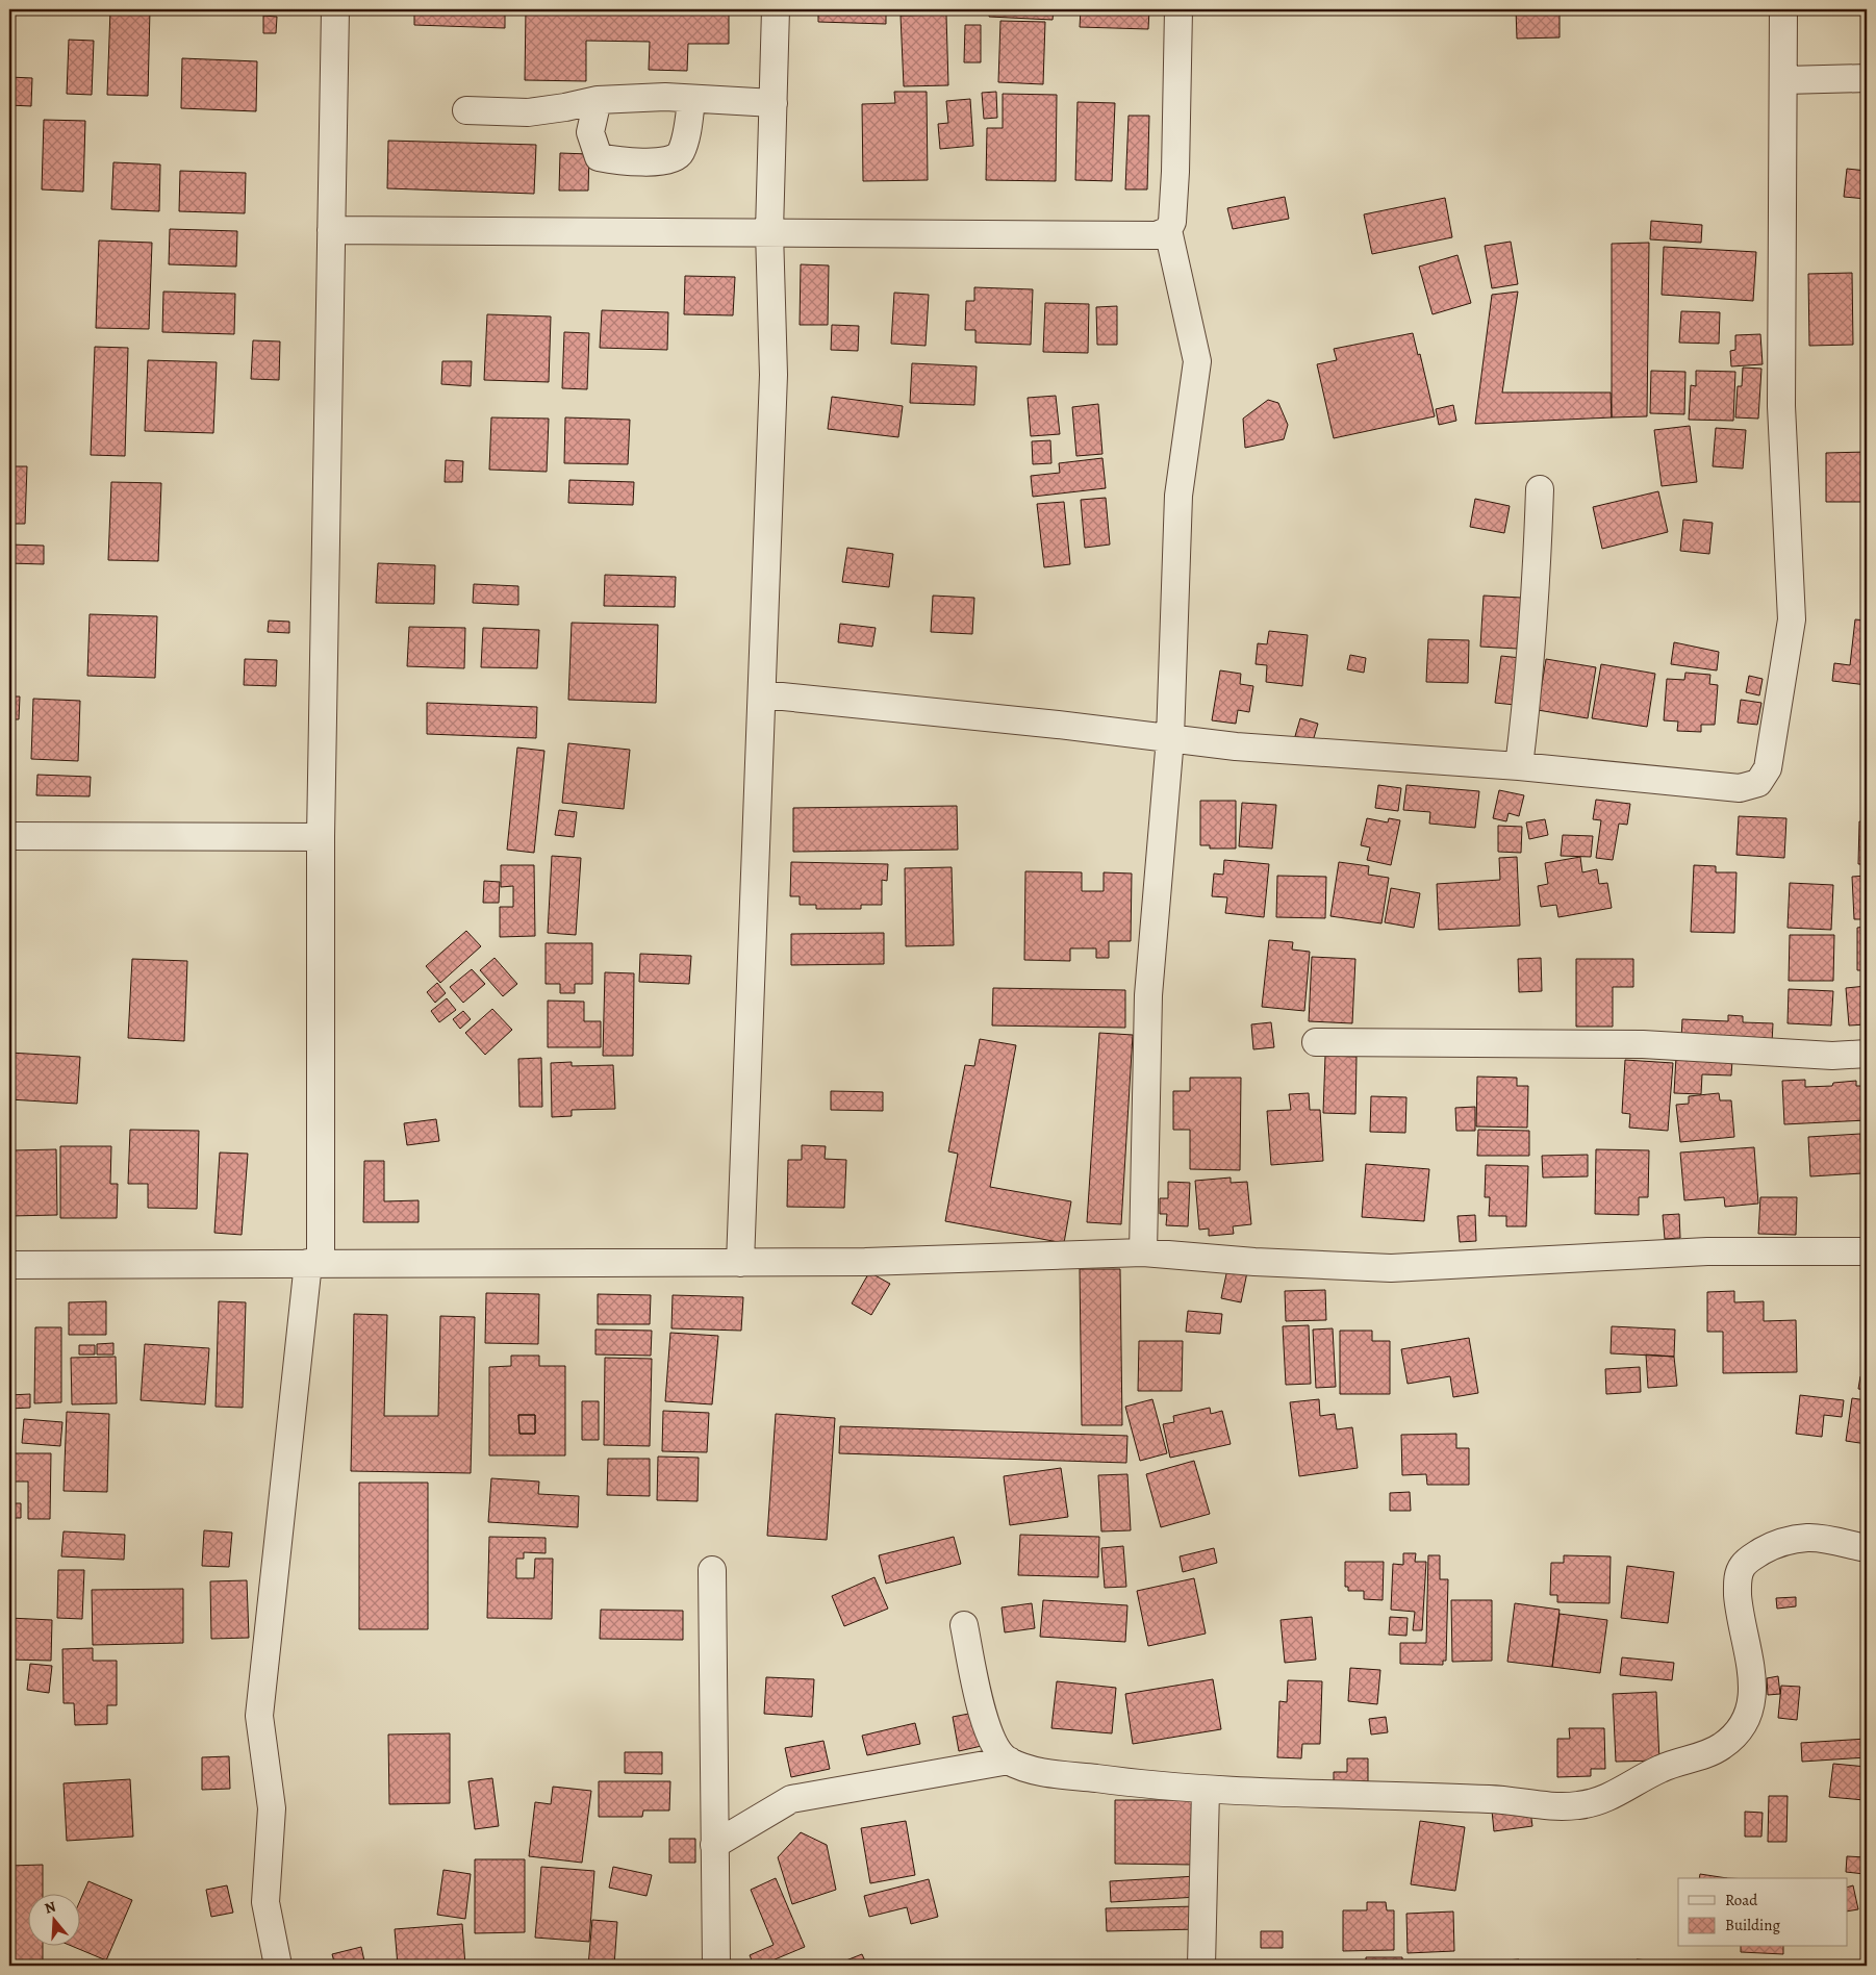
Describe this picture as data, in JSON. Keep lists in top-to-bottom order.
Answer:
{
  "legend": ["Road", "Building"],
  "north": "top"
}
